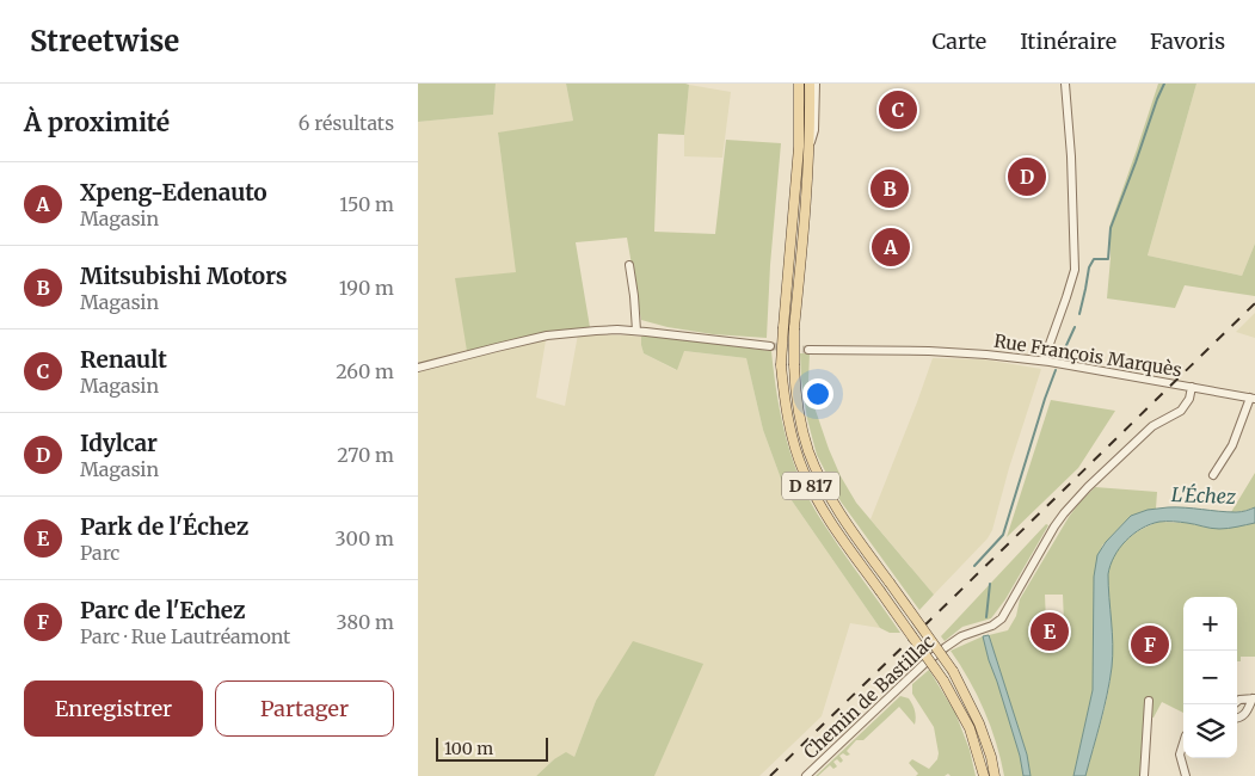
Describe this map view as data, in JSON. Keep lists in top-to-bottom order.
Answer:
{
  "streets": {
    "main road": ["D 817"],
    "street": ["Rue François Marquès", "Chemin de Bastillac"]
  },
  "crossings": [
    ["Rue François Marquès", "Chemin de Bastillac"]
  ],
  "water": ["L'Échez"],
  "scale_bar": "100 m",
  "page": {
    "header": "Streetwise",
    "nav": ["Carte", "Itinéraire", "Favoris"],
    "heading": ["À proximité", "6 résultats"],
    "pins": [
      "C",
      "D",
      "B",
      "A",
      "E",
      "F"
    ],
    "list": [
      {
        "mark": "A",
        "name": "Xpeng-Edenauto",
        "note": "Magasin",
        "value": "150 m"
      },
      {
        "mark": "B",
        "name": "Mitsubishi Motors",
        "note": "Magasin",
        "value": "190 m"
      },
      {
        "mark": "C",
        "name": "Renault",
        "note": "Magasin",
        "value": "260 m"
      },
      {
        "mark": "D",
        "name": "Idylcar",
        "note": "Magasin",
        "value": "270 m"
      },
      {
        "mark": "E",
        "name": "Park de l'Échez",
        "note": "Parc",
        "value": "300 m"
      },
      {
        "mark": "F",
        "name": "Parc de l'Echez",
        "note": "Parc · Rue Lautréamont",
        "value": "380 m"
      }
    ],
    "map_buttons": ["+", "−"],
    "buttons": ["Enregistrer", "Partager"],
    "scale": "100 m"
  }
}
